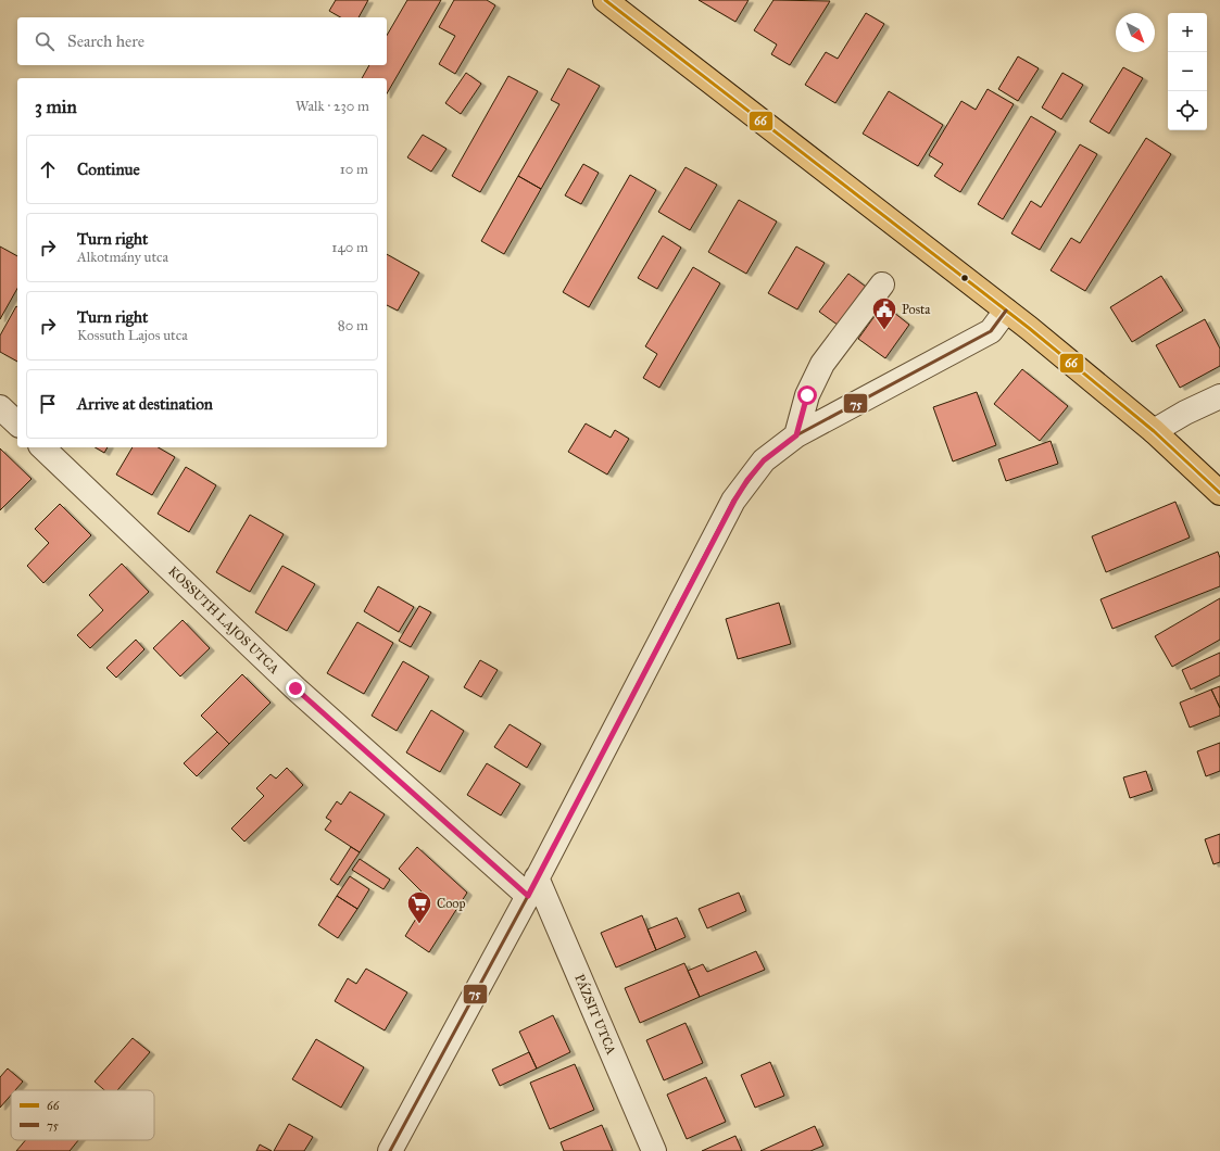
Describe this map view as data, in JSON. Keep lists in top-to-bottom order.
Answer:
{
  "streets": {
    "street": ["KOSSUTH LAJOS UTCA", "PÁZSIT UTCA"]
  },
  "crossings": [
    ["KOSSUTH LAJOS UTCA", "PÁZSIT UTCA"]
  ],
  "places": {
    "public building": ["Posta"],
    "supermarket": ["Coop"]
  },
  "lines": ["transit line 66", "transit line 75"],
  "legend": ["66", "75"],
  "north": "bottom right",
  "page": {
    "map_buttons": ["+", "−"],
    "search": "Search here",
    "heading": ["3 min", "Walk · 230 m"],
    "list": [
      ["Continue", "10 m"],
      ["Turn right", "Alkotmány utca", "140 m"],
      ["Turn right", "Kossuth Lajos utca", "80 m"],
      "Arrive at destination"
    ]
  }
}
